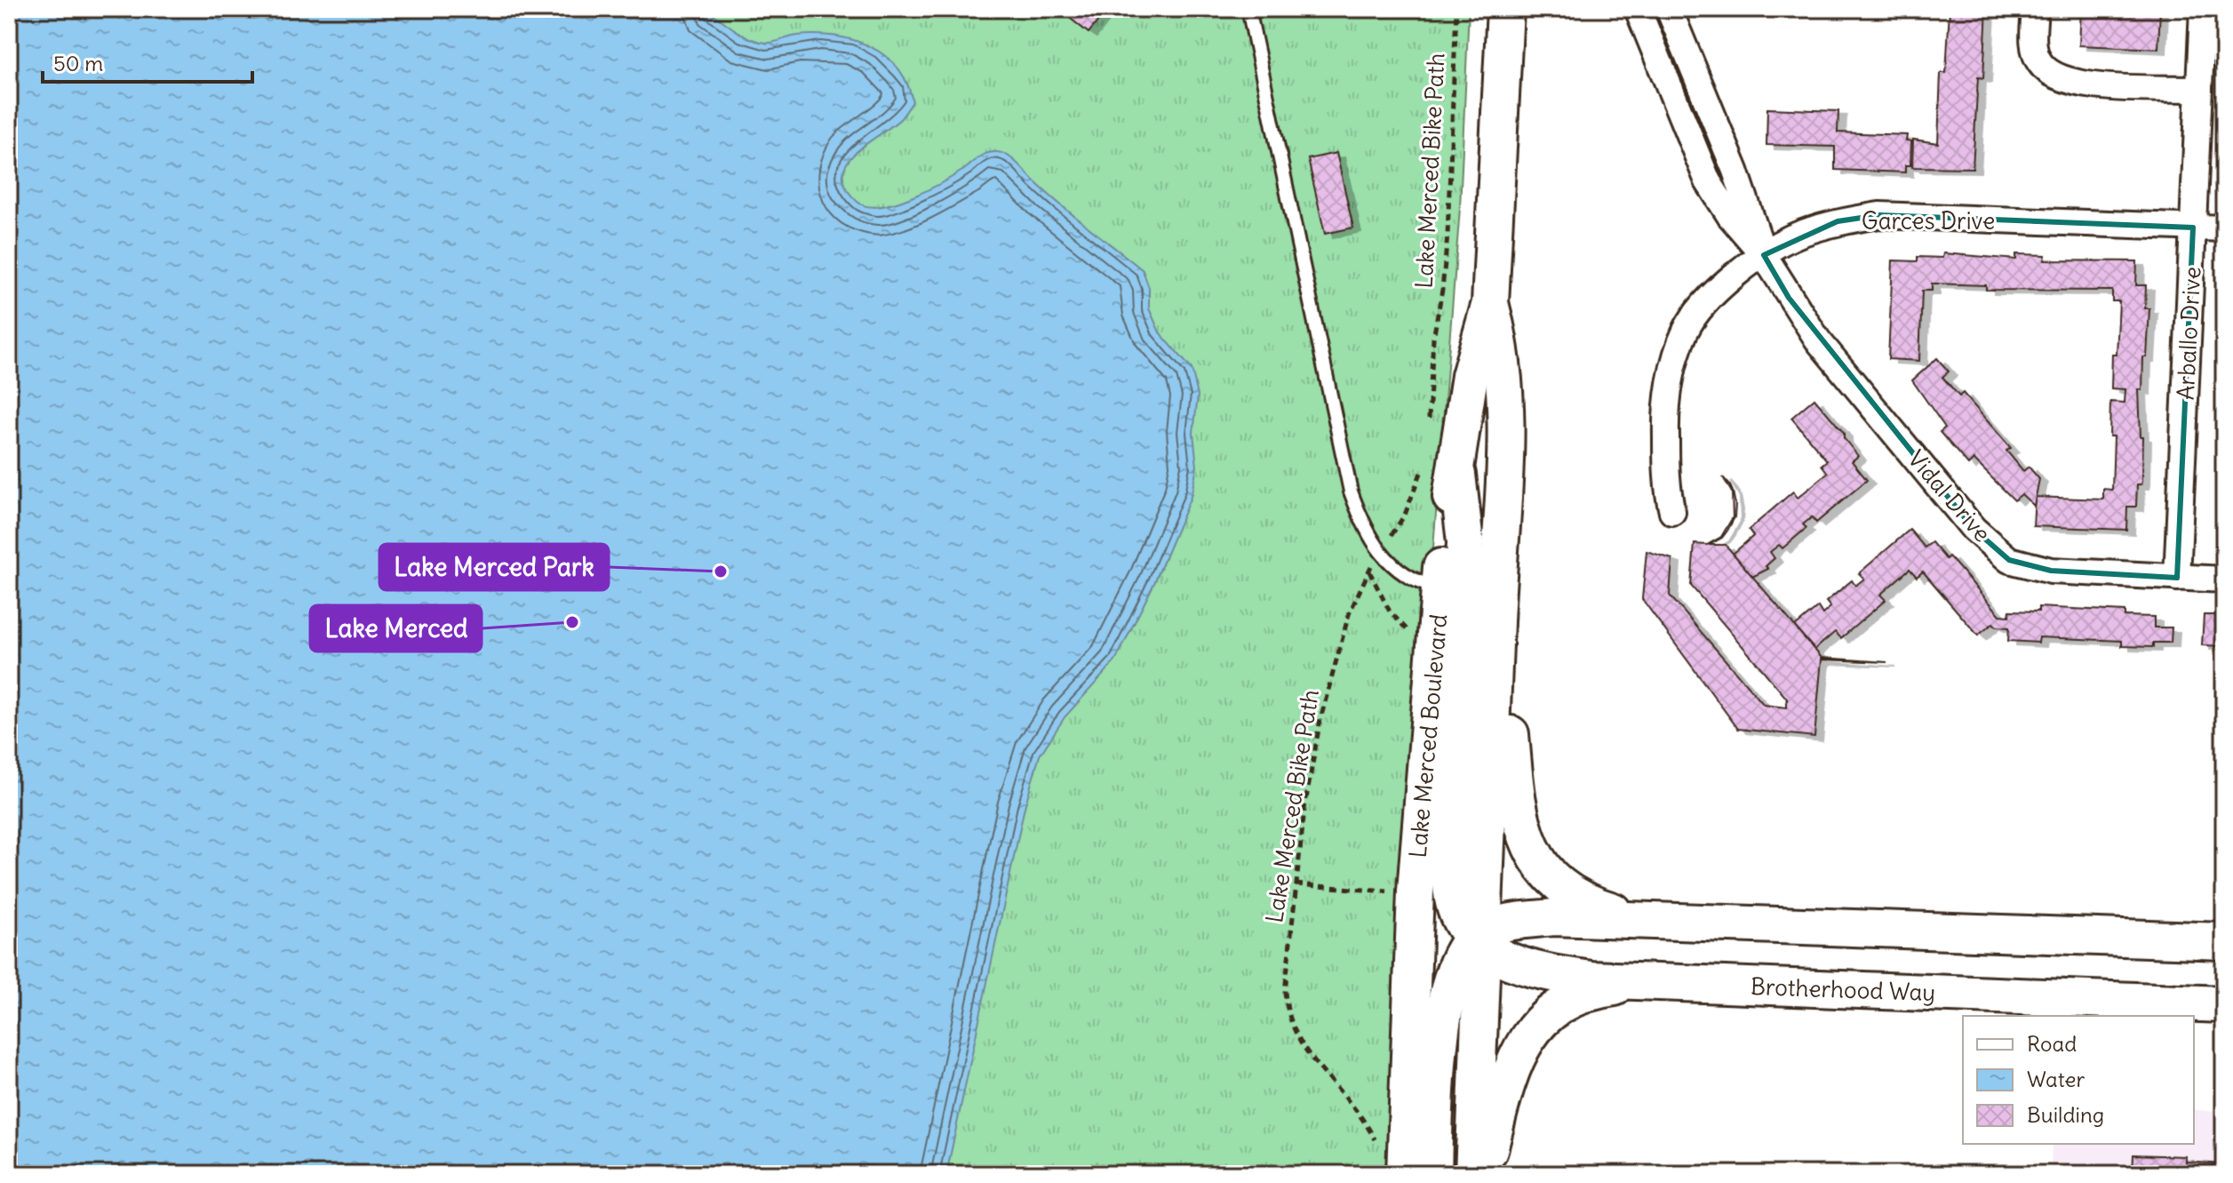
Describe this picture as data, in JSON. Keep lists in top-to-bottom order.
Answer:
{
  "streets": {
    "main road": ["Lake Merced Boulevard", "Brotherhood Way"],
    "street": ["Garces Drive", "Arballo Drive", "Vidal Drive"],
    "path": ["Lake Merced Bike Path"]
  },
  "crossings": [
    ["Garces Drive", "Arballo Drive"],
    ["Garces Drive", "Vidal Drive"],
    ["Arballo Drive", "Vidal Drive"]
  ],
  "places": ["Lake Merced Park", "Lake Merced"],
  "legend": ["Road", "Water", "Building"],
  "scale_bar": "50 m"
}
